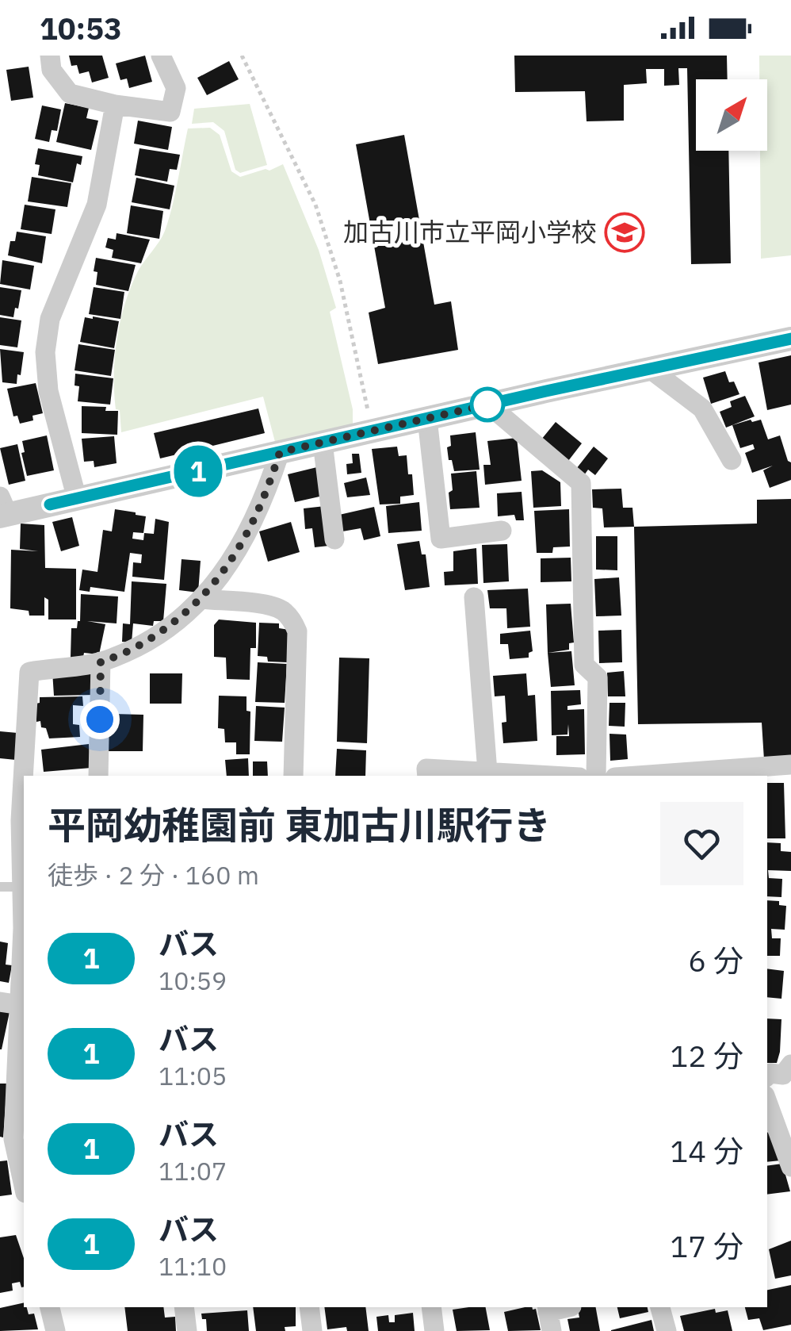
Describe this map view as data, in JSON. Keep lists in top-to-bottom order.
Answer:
{
  "places": {
    "school or university": ["加古川市立平岡小学校"]
  },
  "lines": ["bus line 1"],
  "north": "top right",
  "page": {
    "status": "10:53",
    "on_map": "1",
    "heading": ["平岡幼稚園前 東加古川駅行き", "徒歩 · 2 分 · 160 m"],
    "list": [
      {
        "mark": "1",
        "name": "バス",
        "note": "10:59",
        "value": "6 分"
      },
      {
        "mark": "1",
        "name": "バス",
        "note": "11:05",
        "value": "12 分"
      },
      {
        "mark": "1",
        "name": "バス",
        "note": "11:07",
        "value": "14 分"
      },
      {
        "mark": "1",
        "name": "バス",
        "note": "11:10",
        "value": "17 分"
      }
    ]
  }
}
